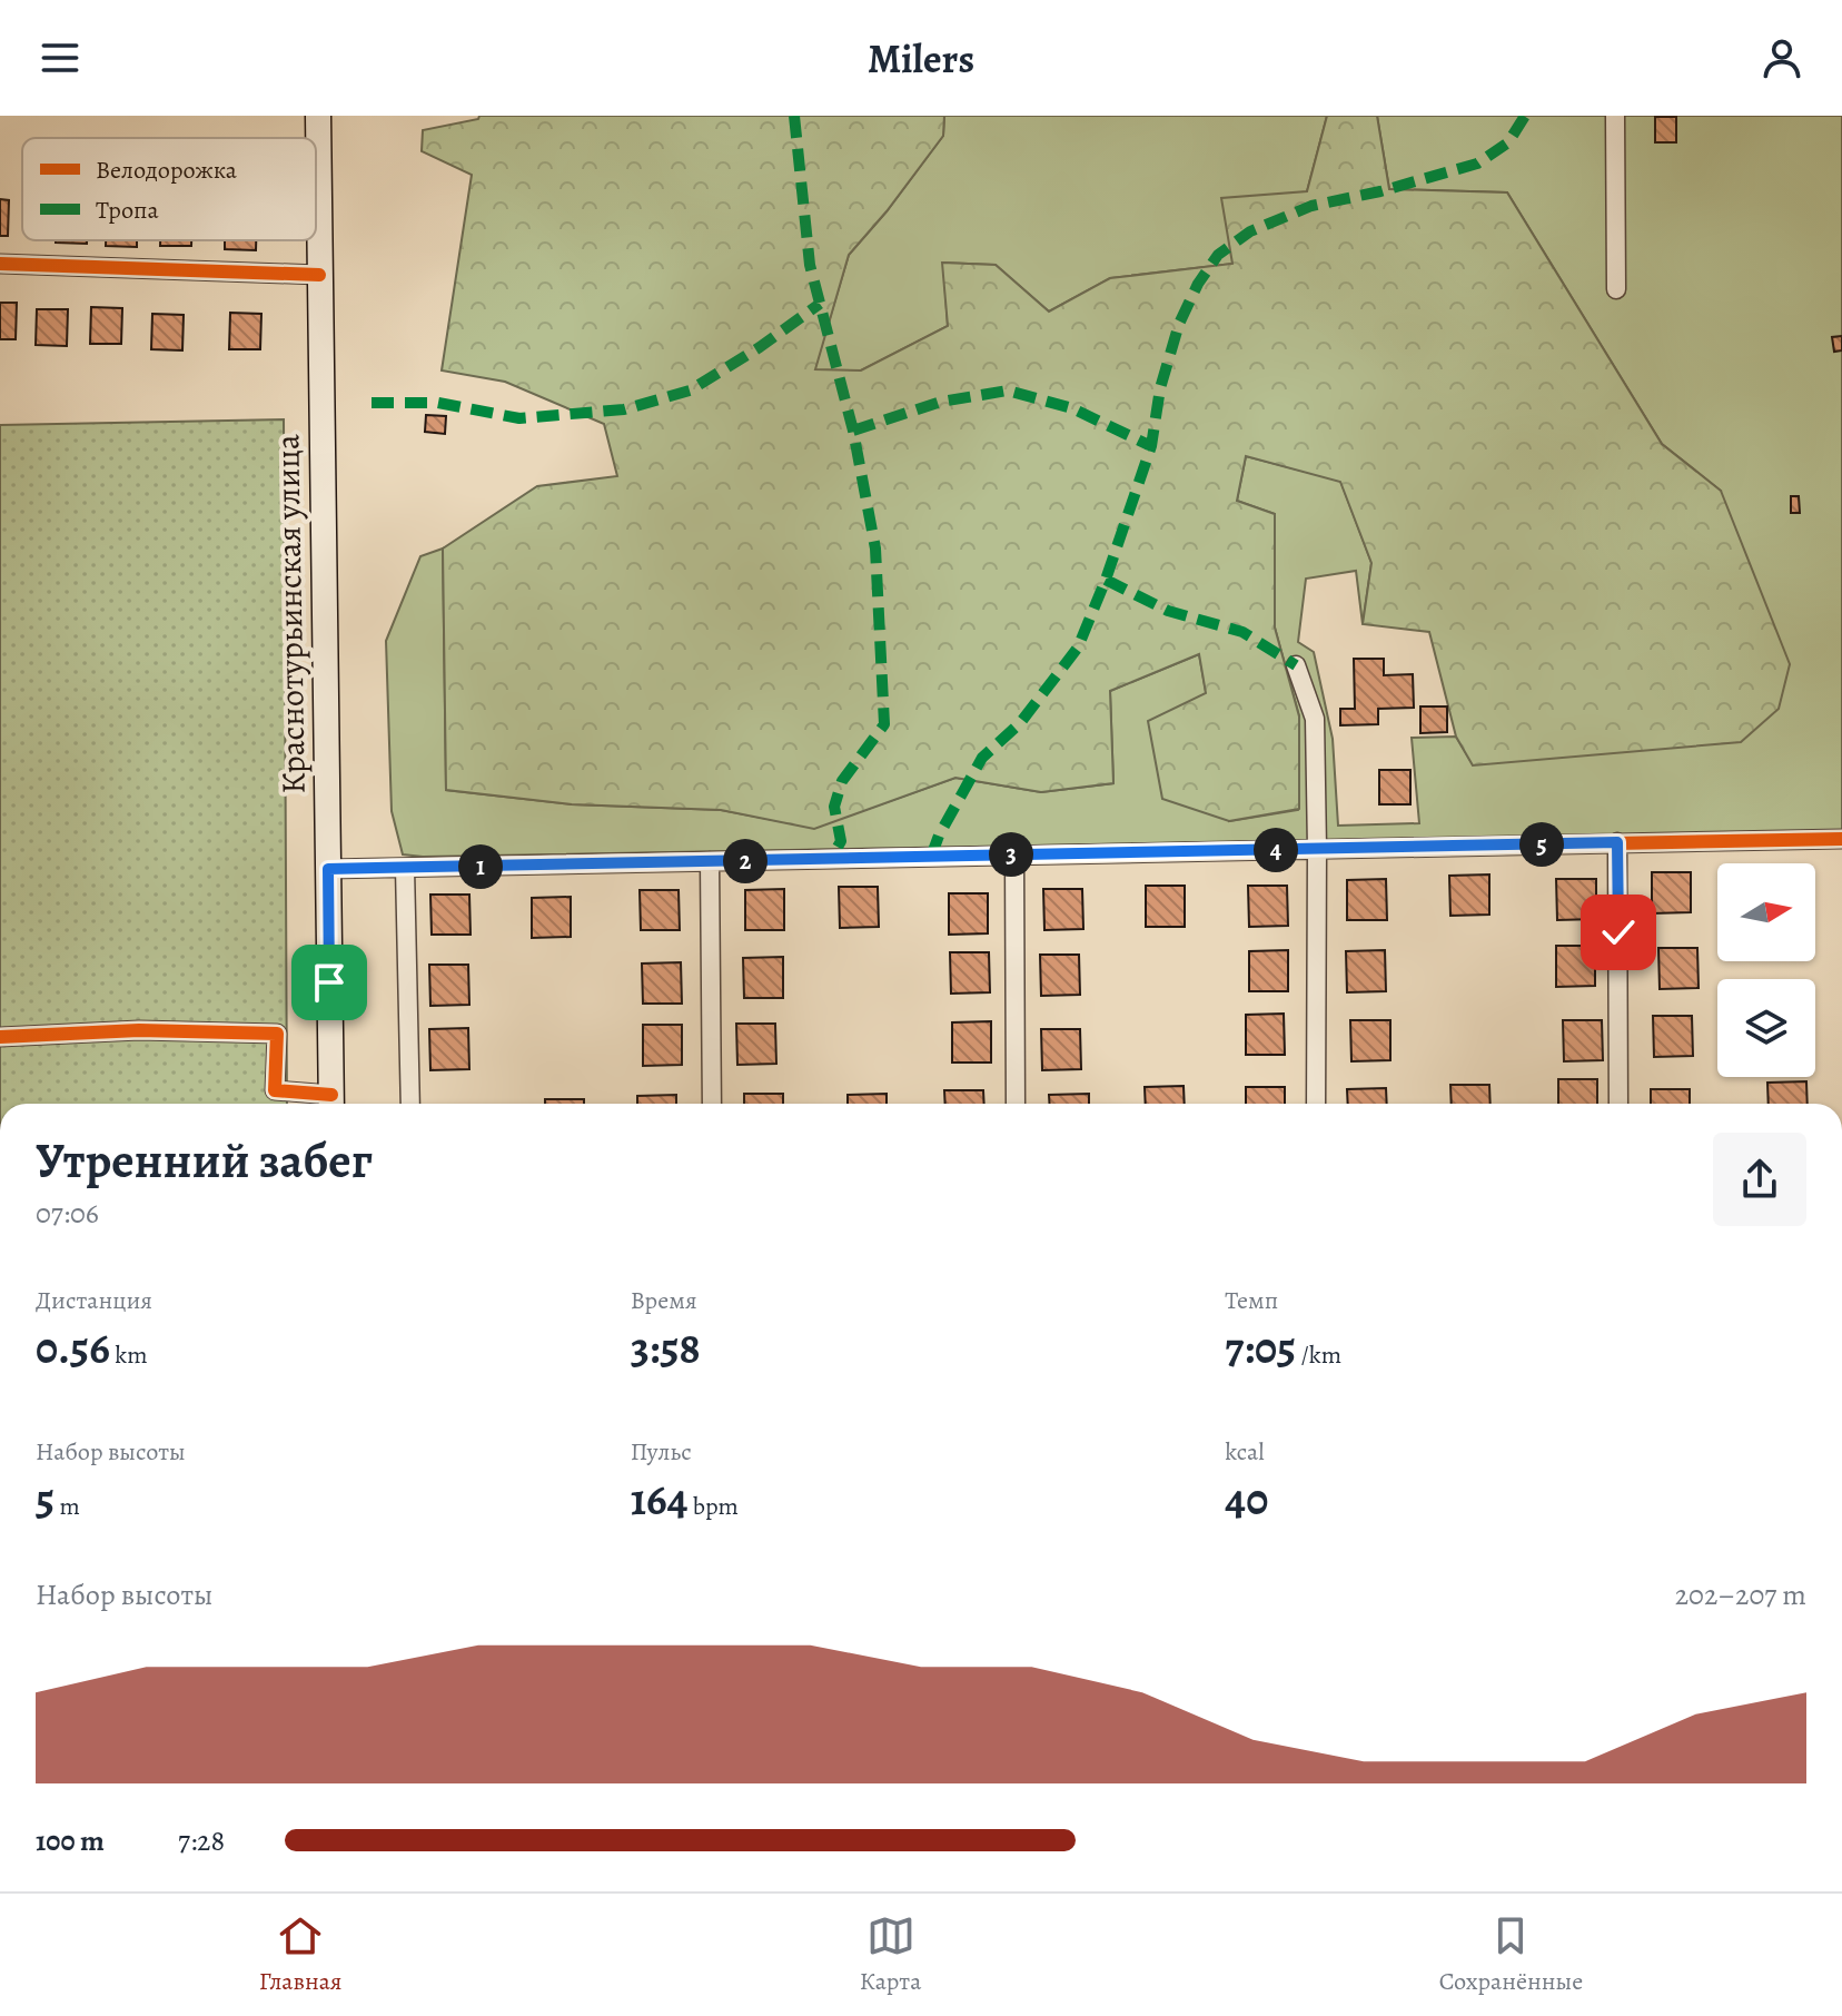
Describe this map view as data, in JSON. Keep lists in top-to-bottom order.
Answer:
{
  "streets": {
    "main road": ["Краснотурьинская улица"]
  },
  "legend": ["Велодорожка", "Тропа"],
  "north": "right",
  "page": {
    "header": "Milers",
    "pins": [
      "5",
      "4",
      "3",
      "2",
      "1"
    ],
    "heading": ["Утренний забег", "07:06"],
    "stats": [
      ["Дистанция", "0.56 km"],
      ["Время", "3:58"],
      ["Темп", "7:05 /km"],
      ["Набор высоты", "5 m"],
      ["Пульс", "164 bpm"],
      ["kcal", "40"]
    ],
    "chart": ["Набор высоты", "202–207 m"],
    "list": [
      {
        "name": "100 m",
        "note": "7:28"
      }
    ],
    "tabs": ["Главная", "Карта", "Сохранённые"]
  }
}
